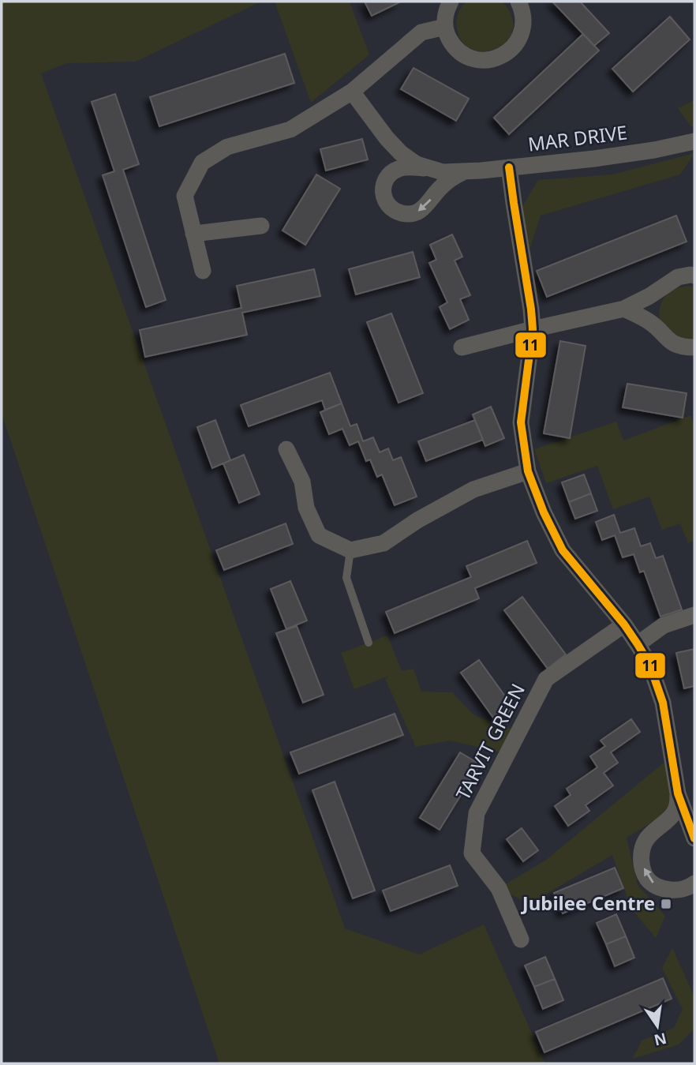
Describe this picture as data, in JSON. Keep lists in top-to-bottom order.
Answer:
{
  "streets": {
    "street": ["MAR DRIVE", "TARVIT GREEN"]
  },
  "places": {
    "transit": ["Jubilee Centre"]
  },
  "lines": ["transit line 11"],
  "north": "bottom"
}
